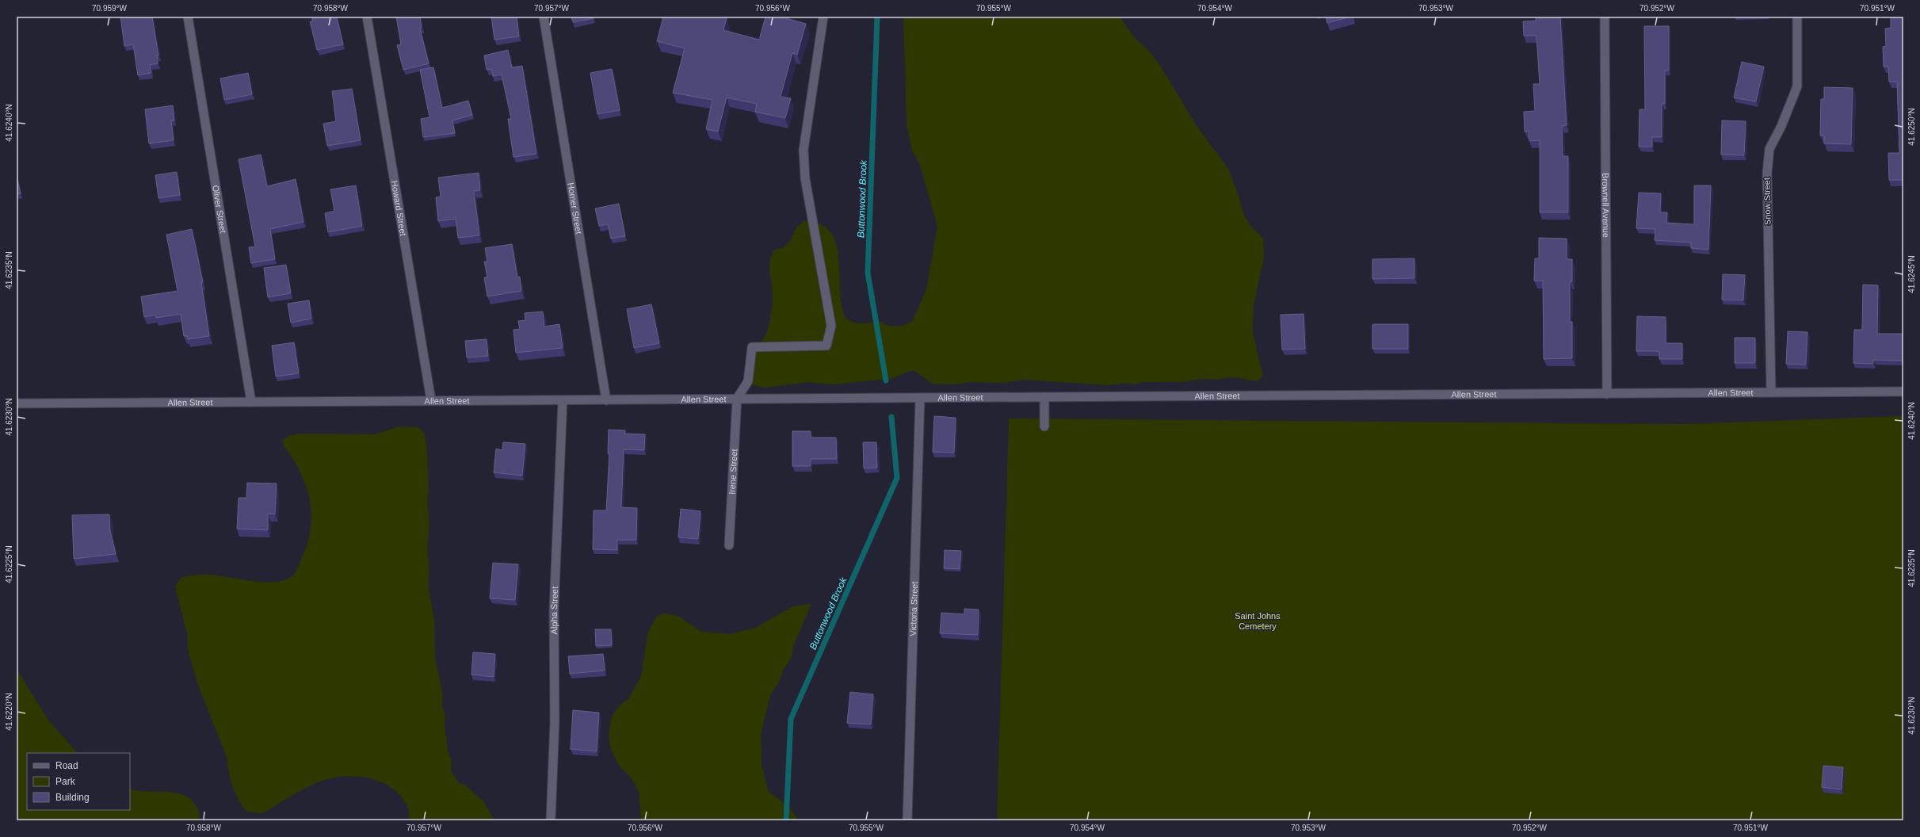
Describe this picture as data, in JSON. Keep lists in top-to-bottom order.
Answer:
{
  "streets": {
    "street": [
      "Snow Street",
      "Brownell Avenue",
      "Howard Street",
      "Homer Street",
      "Oliver Street",
      "Allen Street",
      "Irene Street",
      "Victoria Street",
      "Alpha Street"
    ]
  },
  "crossings": [
    ["Snow Street", "Allen Street"],
    ["Brownell Avenue", "Allen Street"],
    ["Howard Street", "Allen Street"],
    ["Homer Street", "Allen Street"],
    ["Oliver Street", "Allen Street"],
    ["Allen Street", "Irene Street"],
    ["Allen Street", "Victoria Street"],
    ["Allen Street", "Alpha Street"]
  ],
  "water": ["Buttonwood Brook"],
  "parks": ["Saint Johns Cemetery"],
  "legend": ["Road", "Park", "Building"],
  "coordinates": [
    "70.959°W",
    "70.958°W",
    "70.957°W",
    "70.956°W",
    "70.955°W",
    "70.954°W",
    "70.953°W",
    "70.952°W",
    "70.951°W",
    "41.6240°N",
    "41.6250°N",
    "41.6235°N",
    "41.6245°N",
    "41.6230°N",
    "41.6225°N",
    "41.6220°N"
  ]
}
